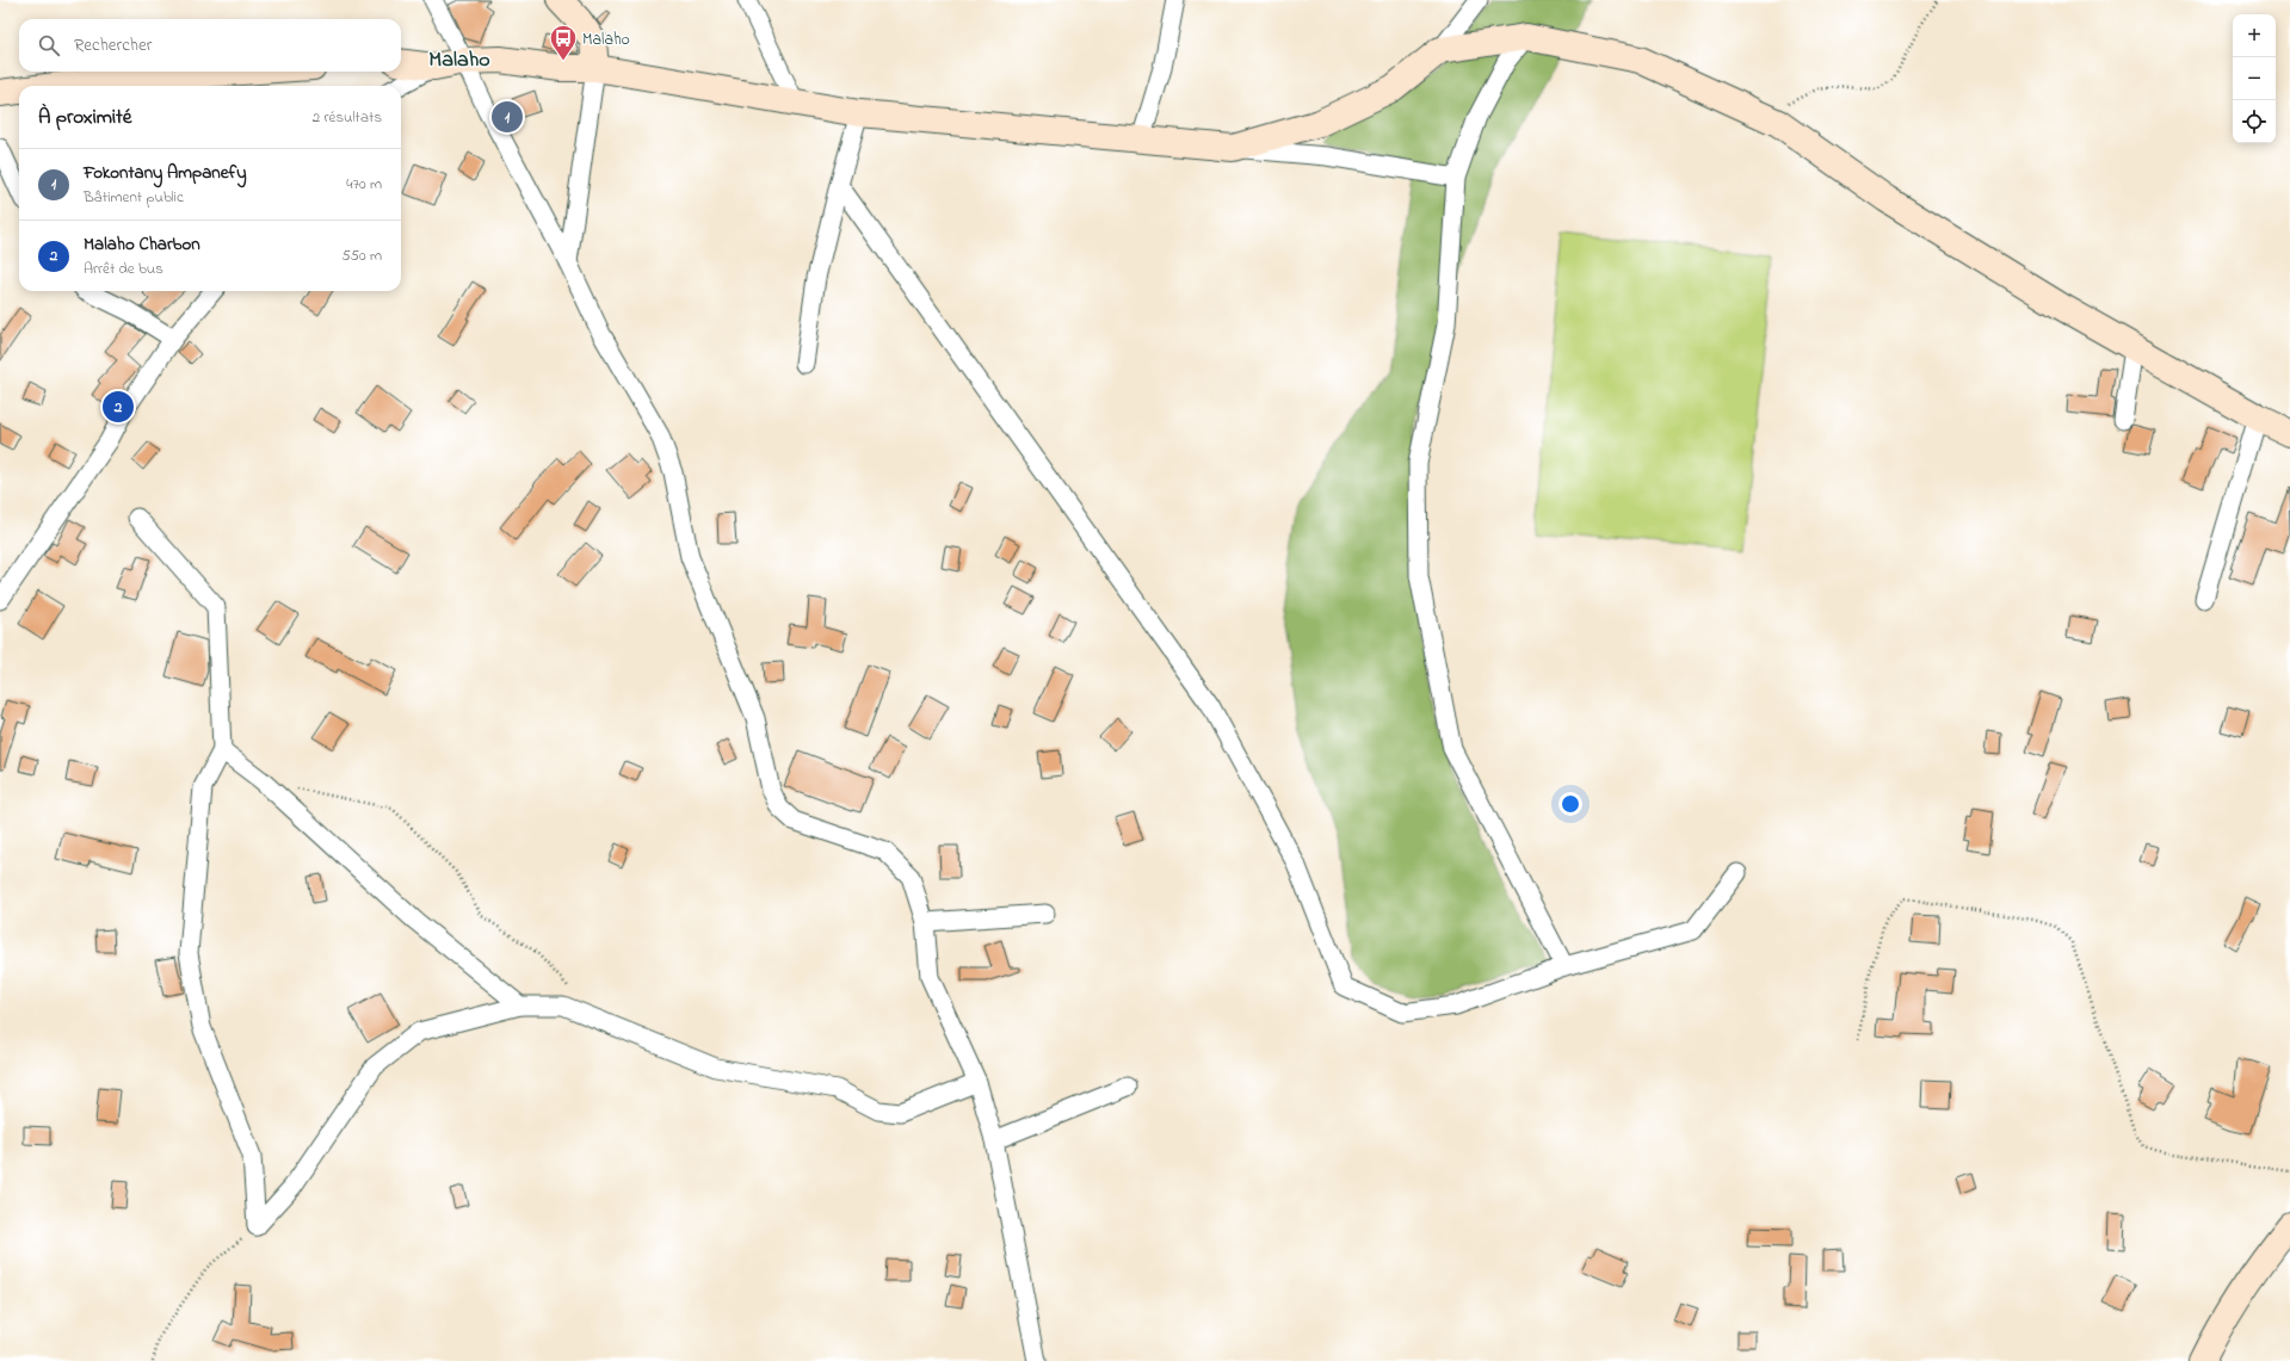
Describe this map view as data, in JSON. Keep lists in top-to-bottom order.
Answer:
{
  "districts": ["Malaho"],
  "places": {
    "bus stop": ["Malaho"]
  },
  "page": {
    "map_buttons": ["+", "−"],
    "search": "Rechercher",
    "heading": ["À proximité", "2 résultats"],
    "pins": ["1", "2"],
    "list": [
      {
        "mark": "1",
        "name": "Fokontany Ampanefy",
        "note": "Bâtiment public",
        "value": "470 m"
      },
      {
        "mark": "2",
        "name": "Malaho Charbon",
        "note": "Arrêt de bus",
        "value": "550 m"
      }
    ]
  }
}
